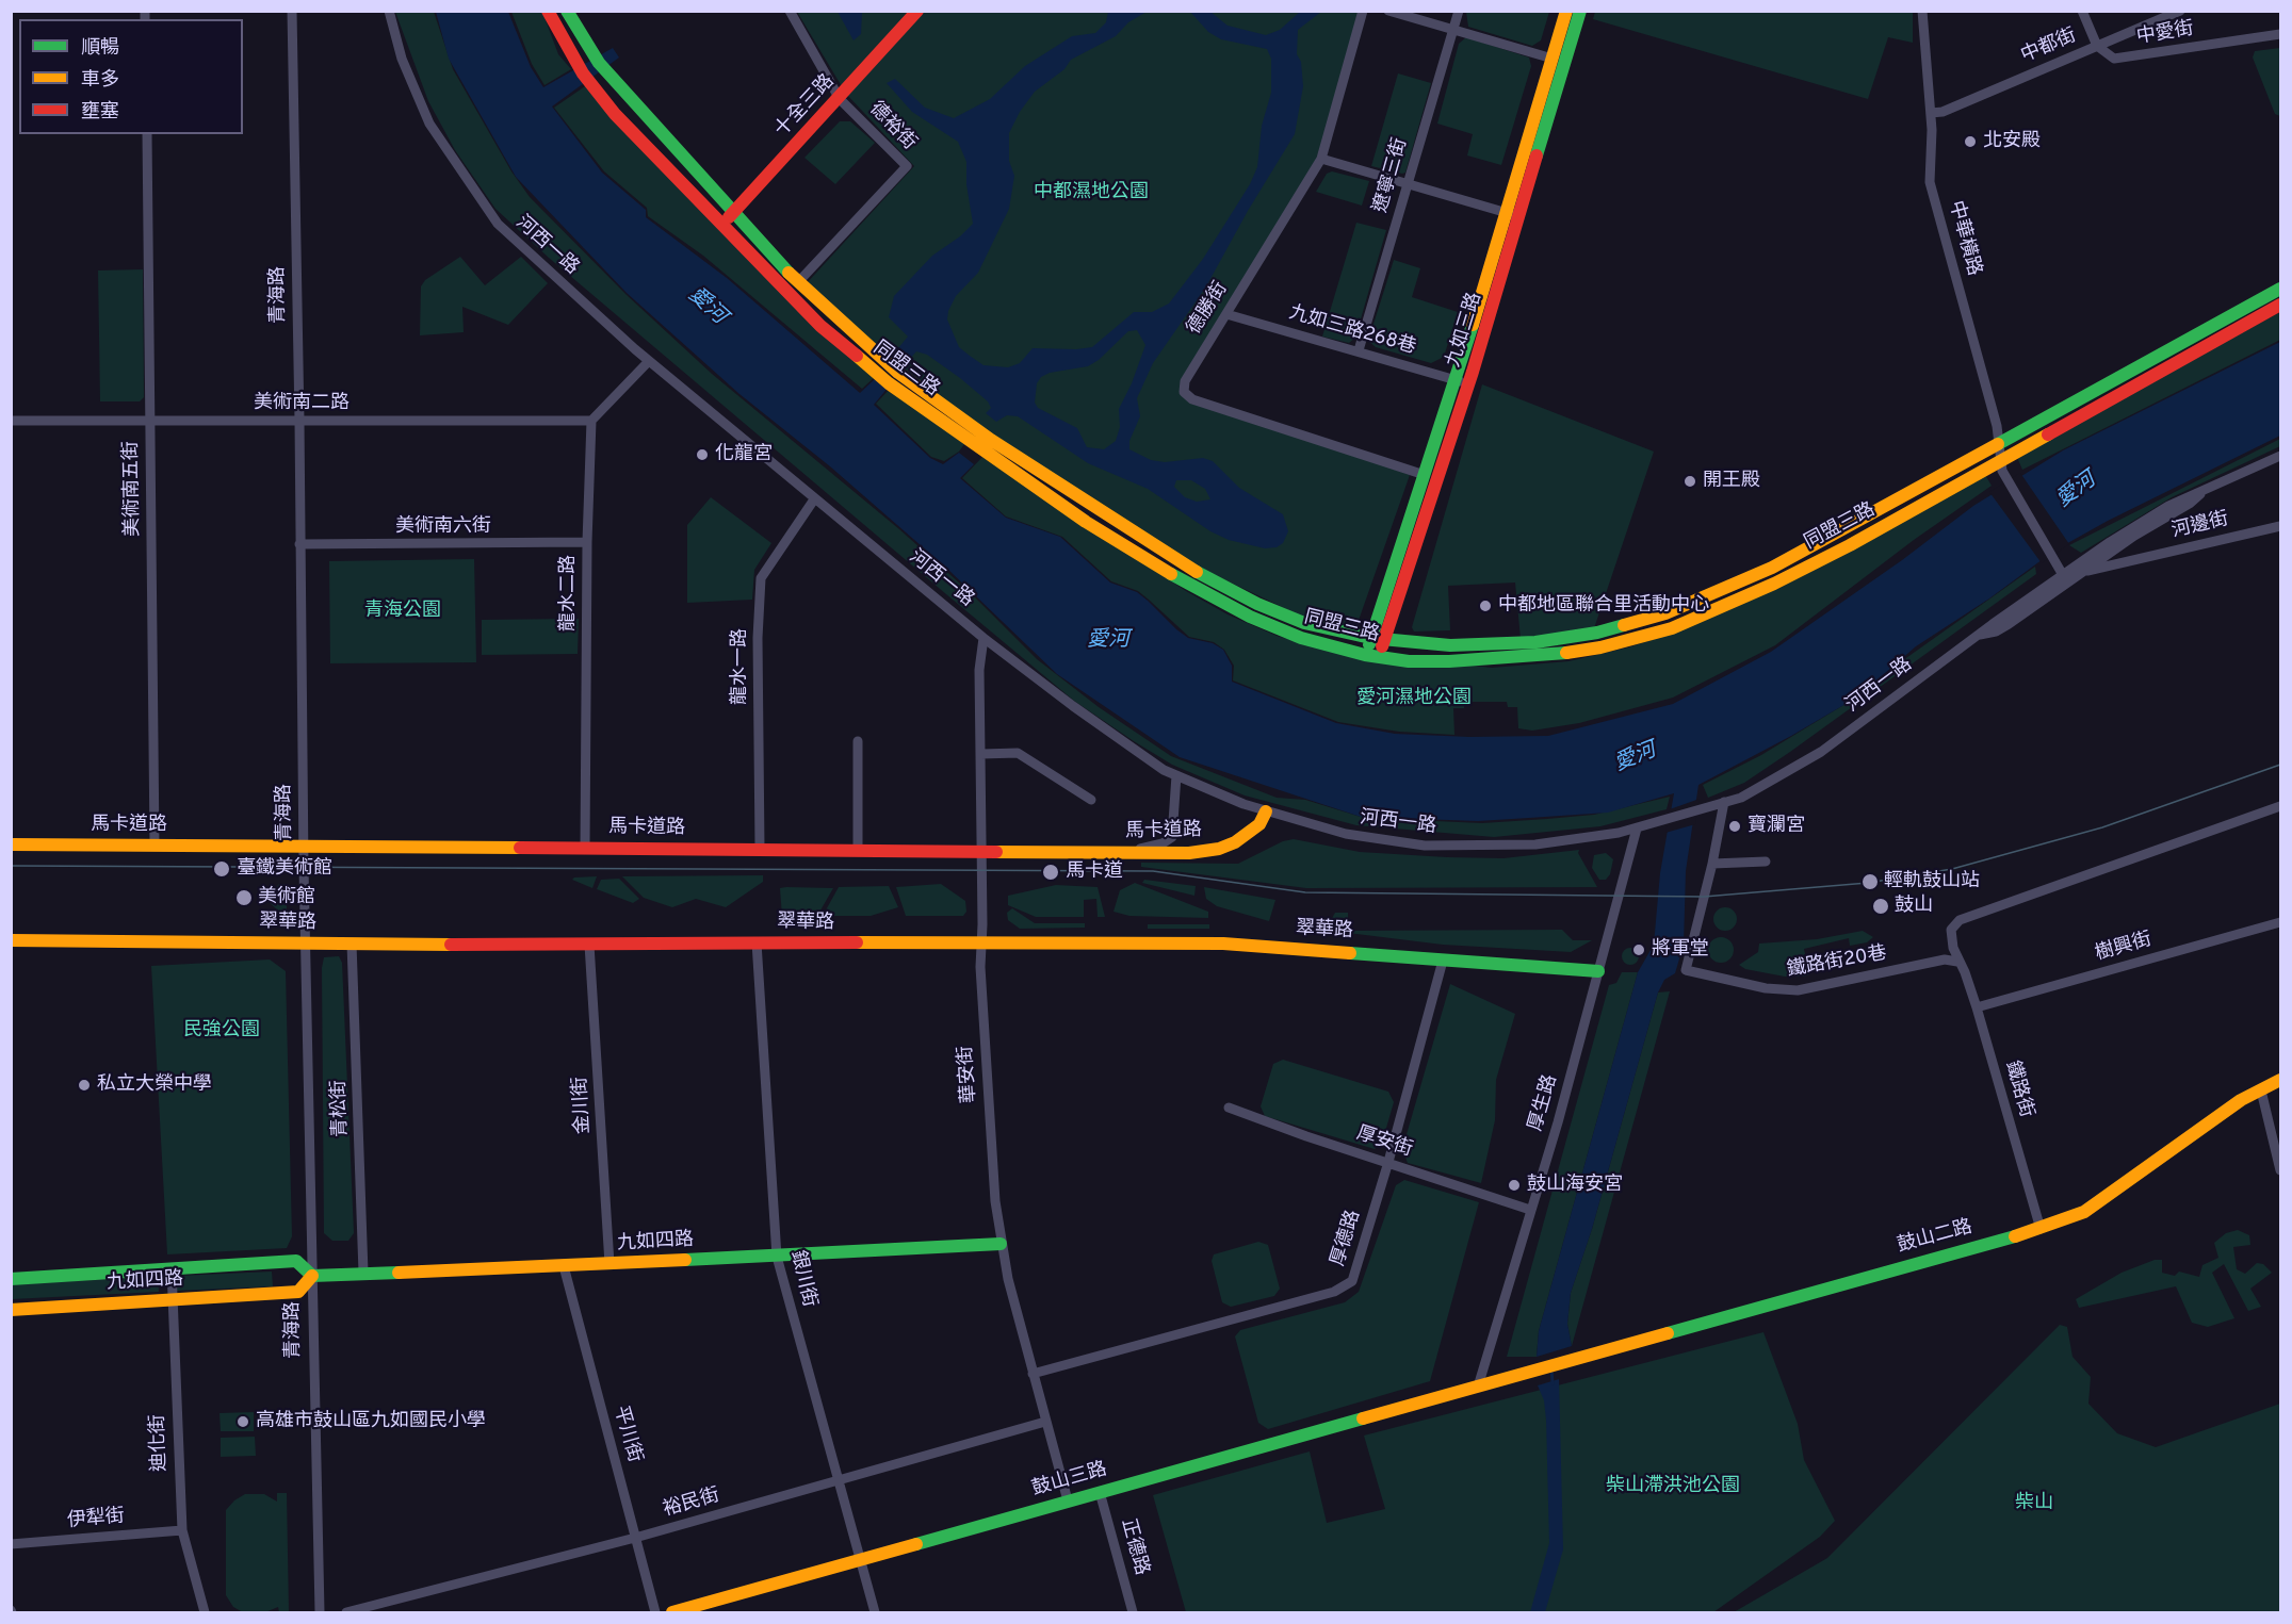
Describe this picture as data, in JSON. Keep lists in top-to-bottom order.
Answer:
{
  "streets": {
    "street": [
      "中愛街",
      "中都街",
      "十全三路",
      "德裕街",
      "遼寧三街",
      "中華橫路",
      "河西一路",
      "青海路",
      "德勝街",
      "九如三路",
      "九如三路268巷",
      "同盟三路",
      "美術南二路",
      "美術南五街",
      "河邊街",
      "美術南六街",
      "龍水二路",
      "龍水一路",
      "馬卡道路",
      "翠華路",
      "樹興街",
      "鐵路街20巷",
      "華安街",
      "鐵路街",
      "厚生路",
      "金川街",
      "青松街",
      "厚安街",
      "鼓山二路",
      "厚德路",
      "九如四路",
      "銀川街",
      "平川街",
      "迪化街",
      "鼓山三路",
      "裕民街",
      "伊犁街",
      "正德路"
    ]
  },
  "crossings": [
    ["中愛街", "中都街"],
    ["中都街", "中華橫路"],
    ["十全三路", "德裕街"],
    ["十全三路", "同盟三路"],
    ["德裕街", "同盟三路"],
    ["遼寧三街", "九如三路268巷"],
    ["中華橫路", "同盟三路"],
    ["河西一路", "河邊街"],
    ["河西一路", "龍水一路"],
    ["河西一路", "馬卡道路"],
    ["河西一路", "華安街"],
    ["河西一路", "厚生路"],
    ["青海路", "美術南二路"],
    ["青海路", "美術南六街"],
    ["青海路", "馬卡道路"],
    ["青海路", "翠華路"],
    ["青海路", "九如四路"],
    ["德勝街", "九如三路"],
    ["德勝街", "九如三路268巷"],
    ["九如三路", "九如三路268巷"],
    ["九如三路", "同盟三路"],
    ["美術南二路", "美術南五街"],
    ["美術南二路", "龍水二路"],
    ["美術南五街", "馬卡道路"],
    ["美術南六街", "龍水二路"],
    ["龍水二路", "馬卡道路"],
    ["龍水一路", "馬卡道路"],
    ["馬卡道路", "華安街"],
    ["翠華路", "華安街"],
    ["翠華路", "厚生路"],
    ["翠華路", "金川街"],
    ["翠華路", "青松街"],
    ["翠華路", "厚德路"],
    ["翠華路", "銀川街"],
    ["樹興街", "鐵路街"],
    ["鐵路街20巷", "鐵路街"],
    ["華安街", "厚德路"],
    ["華安街", "九如四路"],
    ["華安街", "鼓山三路"],
    ["華安街", "裕民街"],
    ["鐵路街", "鼓山二路"],
    ["厚生路", "厚安街"],
    ["厚生路", "鼓山二路"],
    ["厚生路", "鼓山三路"],
    ["金川街", "九如四路"],
    ["青松街", "九如四路"],
    ["厚安街", "厚德路"],
    ["鼓山二路", "鼓山三路"],
    ["九如四路", "銀川街"],
    ["九如四路", "平川街"],
    ["九如四路", "迪化街"],
    ["銀川街", "鼓山三路"],
    ["銀川街", "裕民街"],
    ["平川街", "裕民街"],
    ["迪化街", "伊犁街"],
    ["鼓山三路", "正德路"]
  ],
  "water": ["愛河"],
  "parks": [
    "中都濕地公園",
    "青海公園",
    "愛河濕地公園",
    "民強公園",
    "柴山滯洪池公園",
    "柴山"
  ],
  "places": [
    "北安殿",
    "化龍宮",
    "開王殿",
    "中都地區聯合里活動中心",
    "寶瀾宮",
    "臺鐵美術館",
    "馬卡道",
    "輕軌鼓山站",
    "美術館",
    "鼓山",
    "將軍堂",
    "私立大榮中學",
    "鼓山海安宮",
    "高雄市鼓山區九如國民小學"
  ],
  "legend": ["順暢", "車多", "壅塞"]
}
